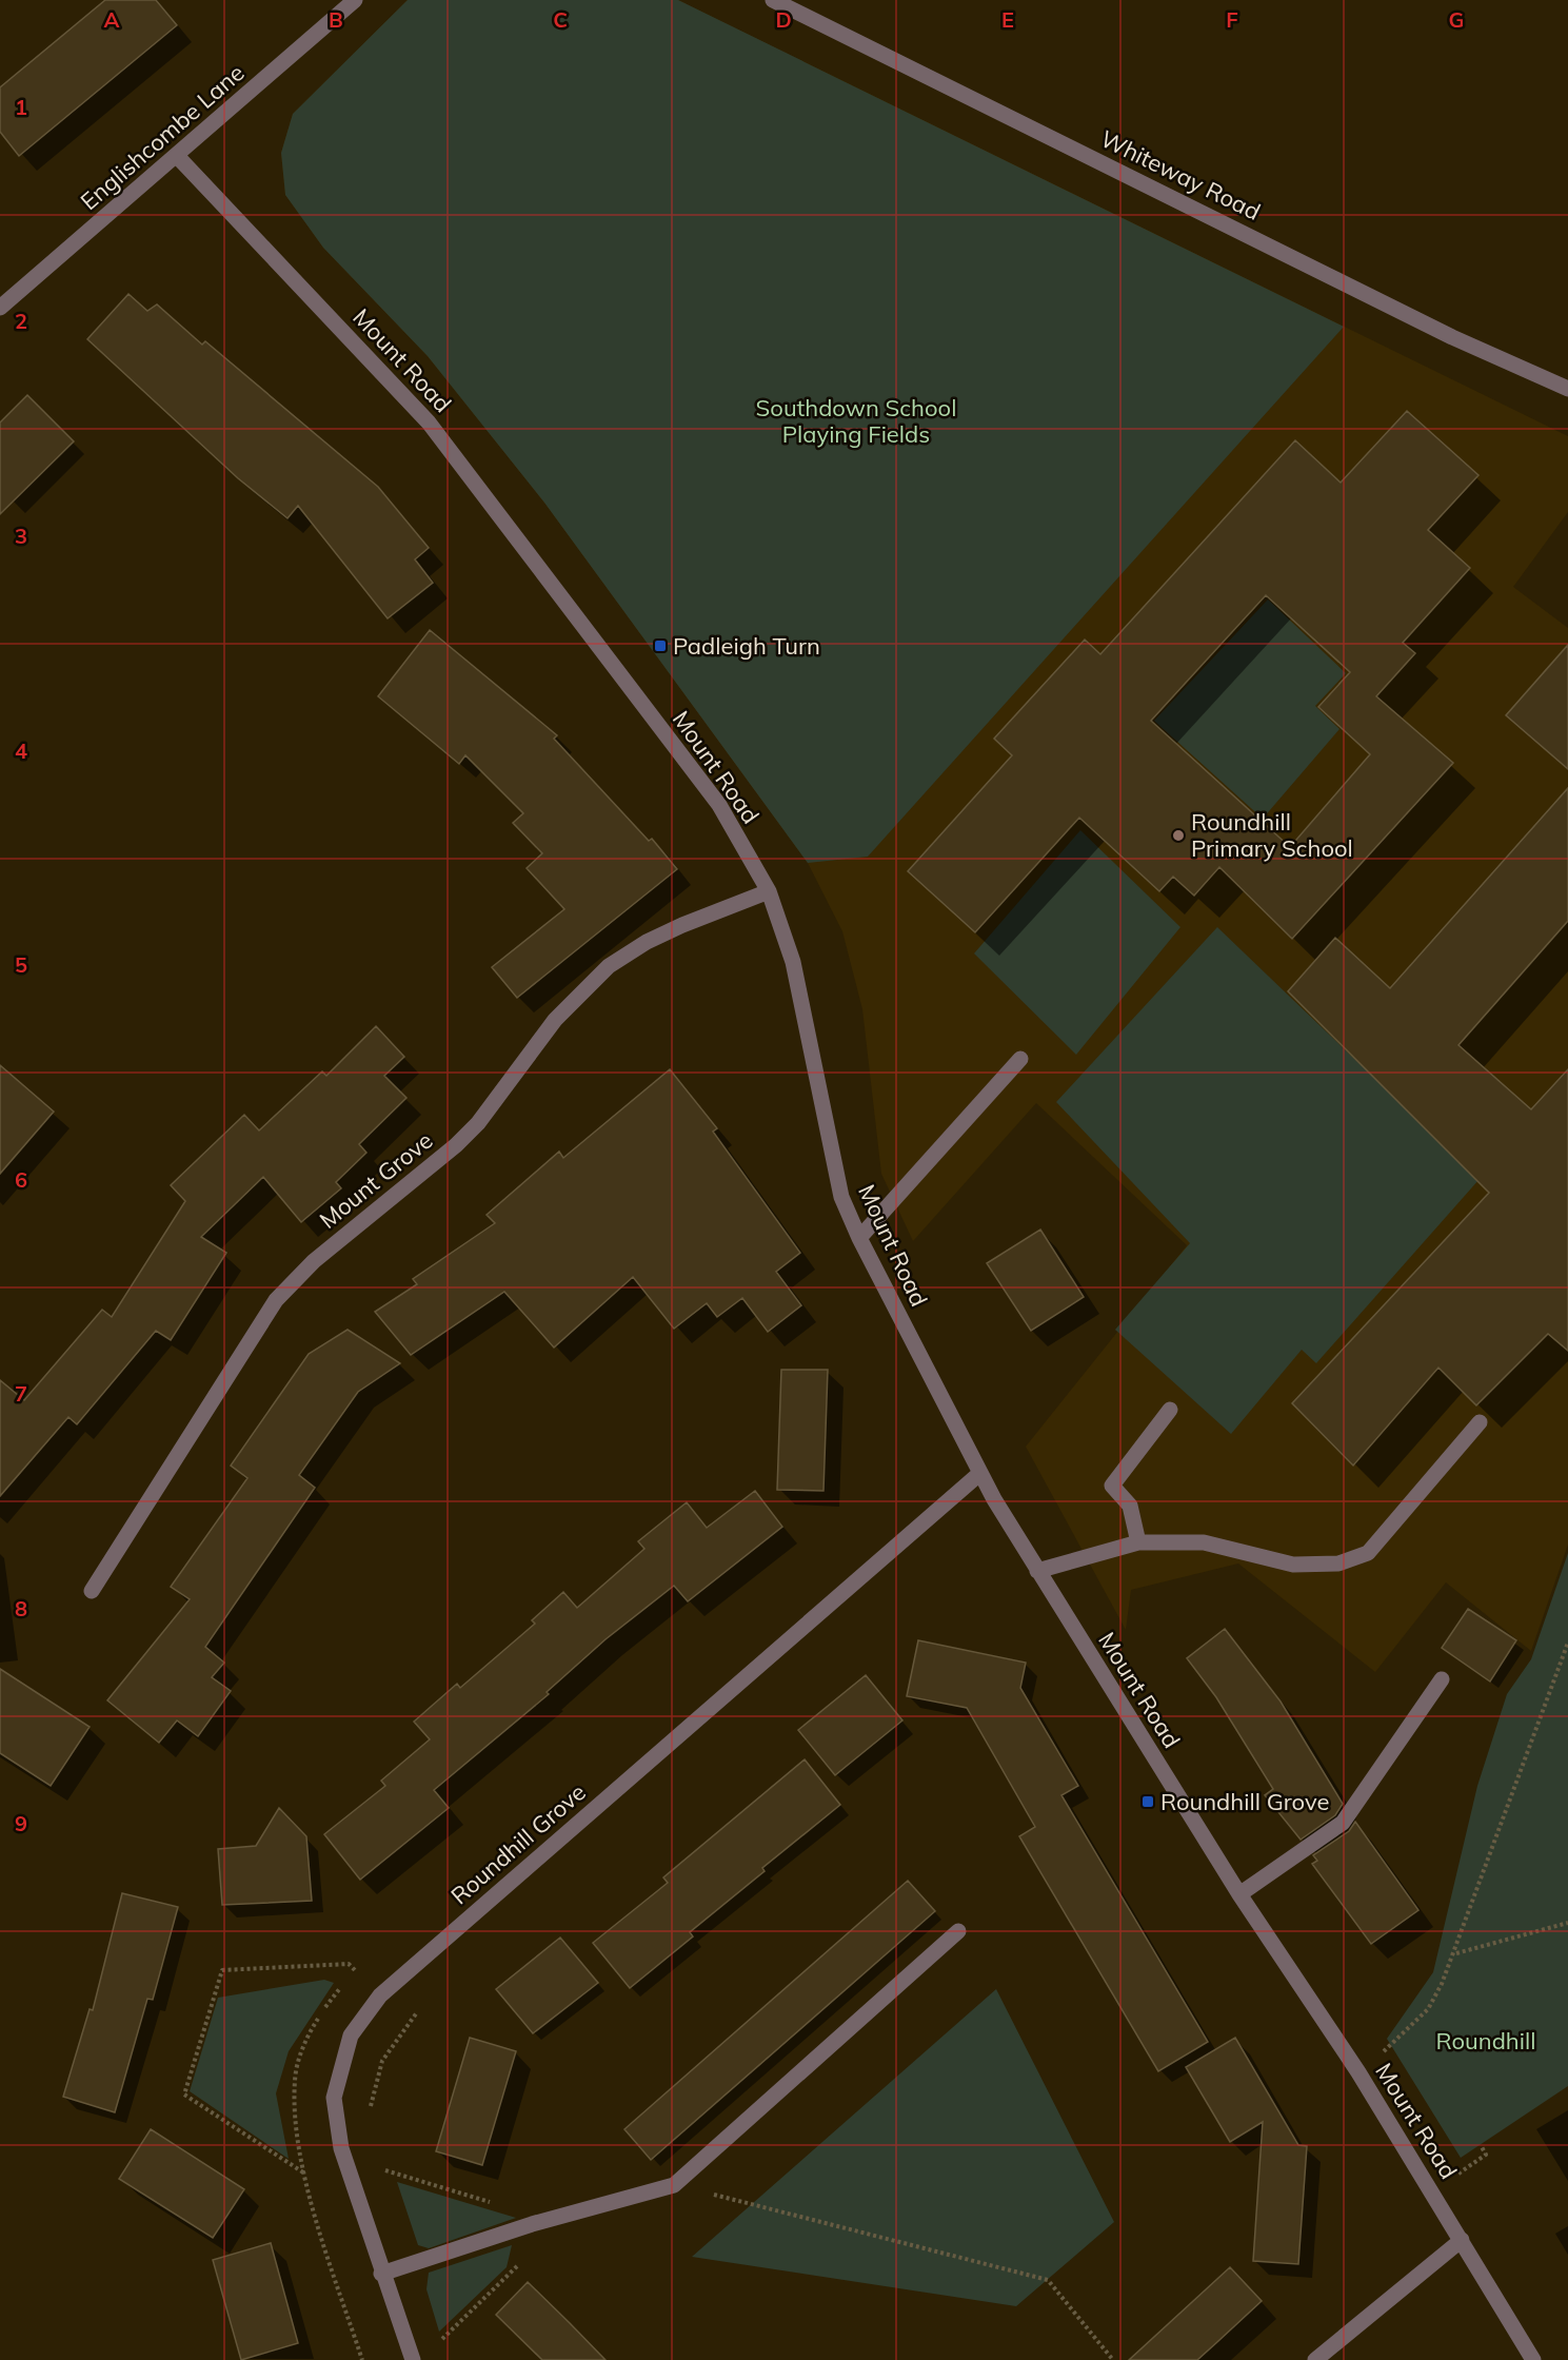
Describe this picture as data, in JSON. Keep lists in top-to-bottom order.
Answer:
{
  "streets": {
    "street": [
      "Englishcombe Lane",
      "Whiteway Road",
      "Mount Road",
      "Mount Grove",
      "Roundhill Grove"
    ]
  },
  "crossings": [
    ["Englishcombe Lane", "Mount Road"],
    ["Mount Road", "Mount Grove"],
    ["Mount Road", "Roundhill Grove"]
  ],
  "parks": ["Southdown School Playing Fields", "Roundhill"],
  "places": {
    "transit": ["Padleigh Turn", "Roundhill Grove"],
    "other": ["Roundhill Primary School"]
  },
  "grid": {
    "columns": [
      "A",
      "B",
      "C",
      "D",
      "E",
      "F",
      "G"
    ],
    "rows": [
      "1",
      "2",
      "3",
      "4",
      "5",
      "6",
      "7",
      "8",
      "9"
    ]
  }
}
